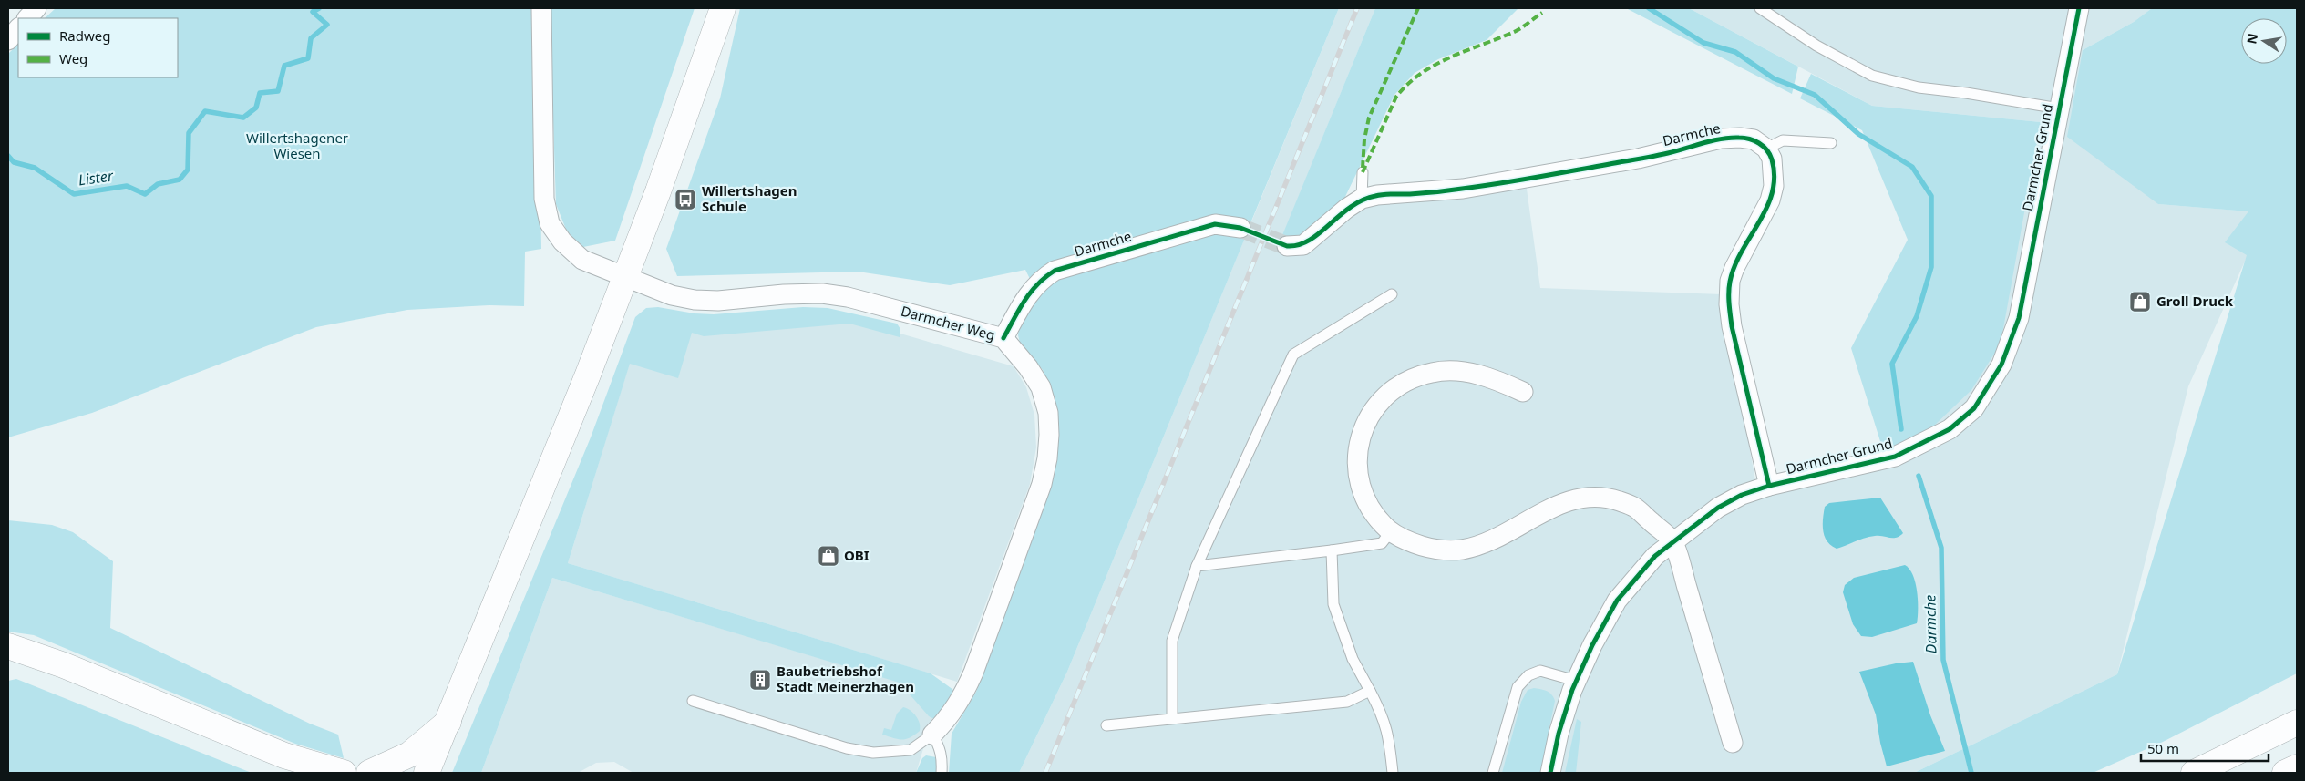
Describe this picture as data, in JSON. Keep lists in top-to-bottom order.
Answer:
{
  "streets": {
    "street": ["Darmche", "Darmcher Grund", "Darmcher Weg"]
  },
  "crossings": [
    ["Darmche", "Darmcher Weg"]
  ],
  "water": ["Lister", "Darmche"],
  "parks": ["Willertshagener Wiesen"],
  "places": {
    "bus stop": ["Willertshagen Schule"],
    "shop": ["Groll Druck", "OBI"],
    "building": ["Baubetriebshof Stadt Meinerzhagen"]
  },
  "legend": ["Radweg", "Weg"],
  "scale_bar": "50 m",
  "north": "left"
}
